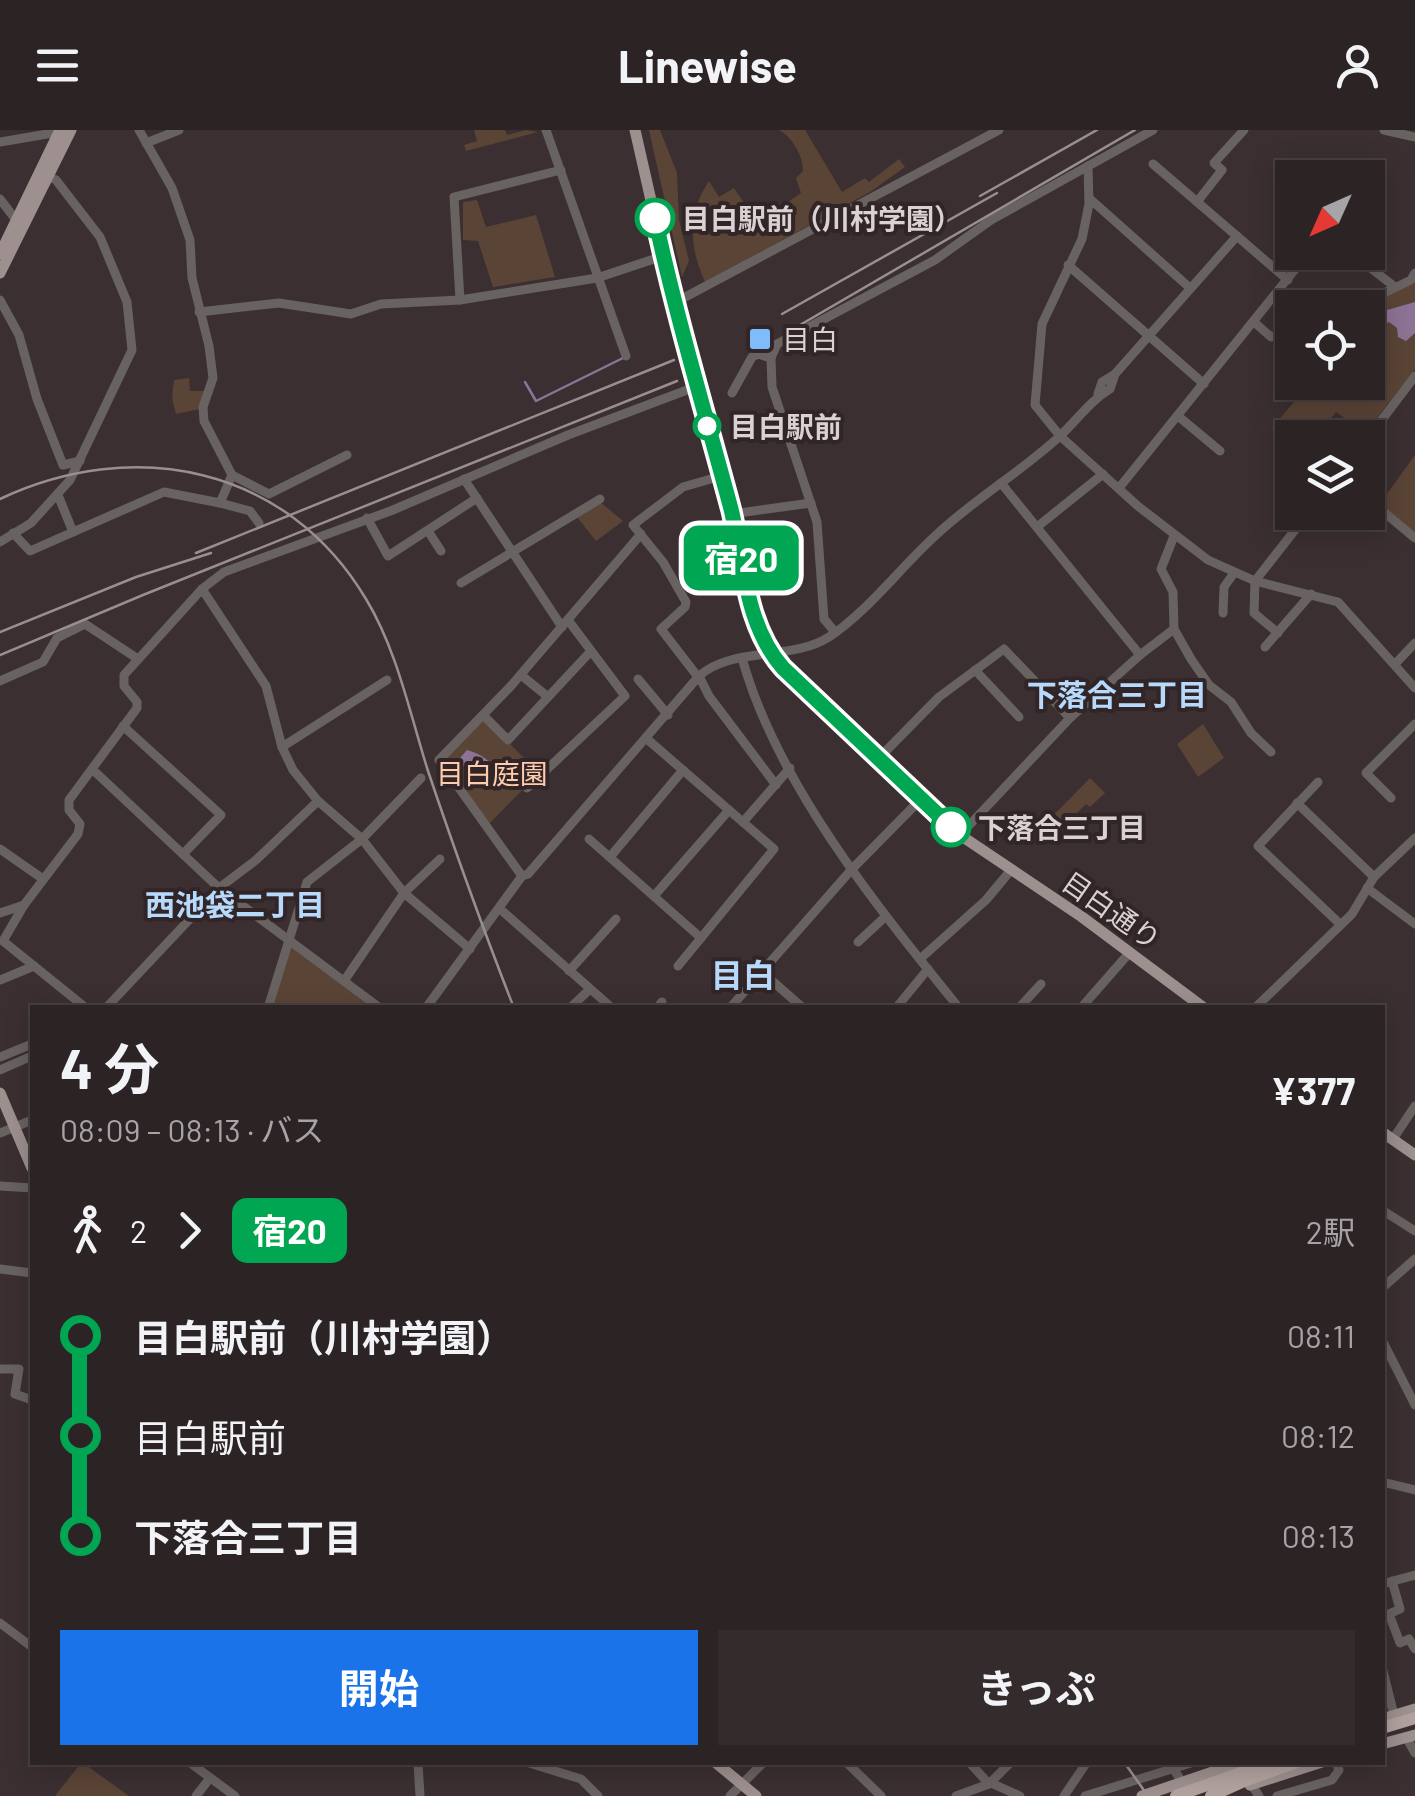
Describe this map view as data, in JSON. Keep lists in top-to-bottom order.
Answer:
{
  "streets": {
    "main road": ["目白通り"]
  },
  "districts": ["下落合三丁目", "西池袋二丁目", "目白"],
  "parks": ["目白庭園"],
  "places": {
    "other": ["目白駅前（川村学園）", "目白駅前", "下落合三丁目"],
    "transit": ["目白"]
  },
  "lines": ["bus line 宿20"],
  "north": "bottom left",
  "page": {
    "header": "Linewise",
    "on_map": "宿20",
    "heading": ["4 分", "08:09 – 08:13 · バス", "¥377"],
    "legs": ["2", "宿20", "2駅"],
    "list": [
      {
        "name": "目白駅前（川村学園）",
        "value": "08:11"
      },
      {
        "name": "目白駅前",
        "value": "08:12"
      },
      {
        "name": "下落合三丁目",
        "value": "08:13"
      }
    ],
    "buttons": ["開始", "きっぷ"]
  }
}
